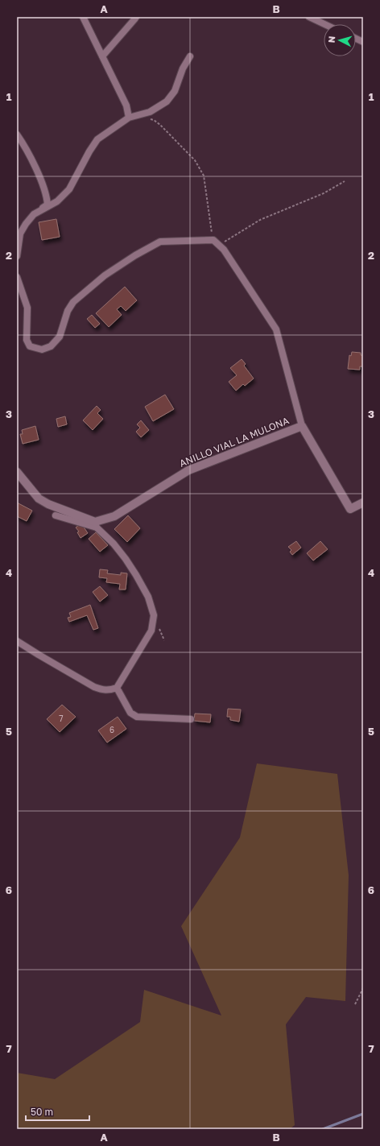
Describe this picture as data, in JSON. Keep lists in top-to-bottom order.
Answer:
{
  "streets": {
    "street": ["ANILLO VIAL LA MULONA"]
  },
  "house_numbers": ["7", "6"],
  "scale_bar": "50 m",
  "north": "left",
  "grid": {
    "columns": ["A", "B"],
    "rows": [
      "1",
      "2",
      "3",
      "4",
      "5",
      "6",
      "7"
    ]
  }
}
